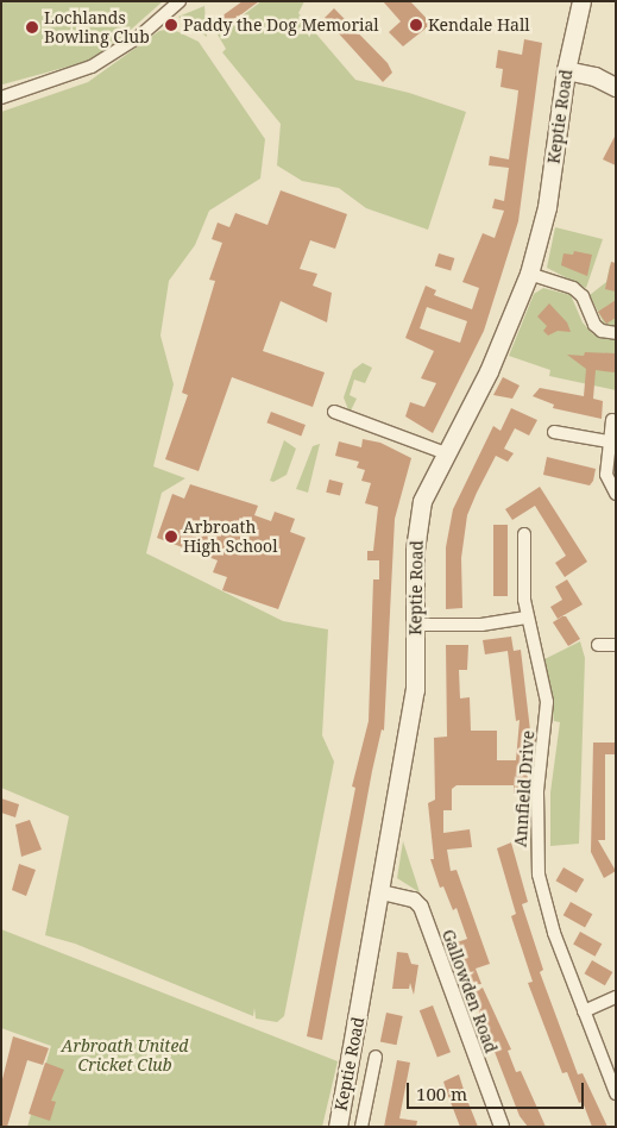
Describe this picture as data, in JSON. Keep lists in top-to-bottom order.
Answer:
{
  "streets": {
    "main road": ["Keptie Road"],
    "street": ["Annfield Drive", "Gallowden Road"]
  },
  "crossings": [
    ["Keptie Road", "Gallowden Road"]
  ],
  "parks": ["Arbroath United Cricket Club"],
  "places": [
    "Paddy the Dog Memorial",
    "Kendale Hall",
    "Lochlands Bowling Club",
    "Arbroath High School"
  ],
  "scale_bar": "100 m"
}
